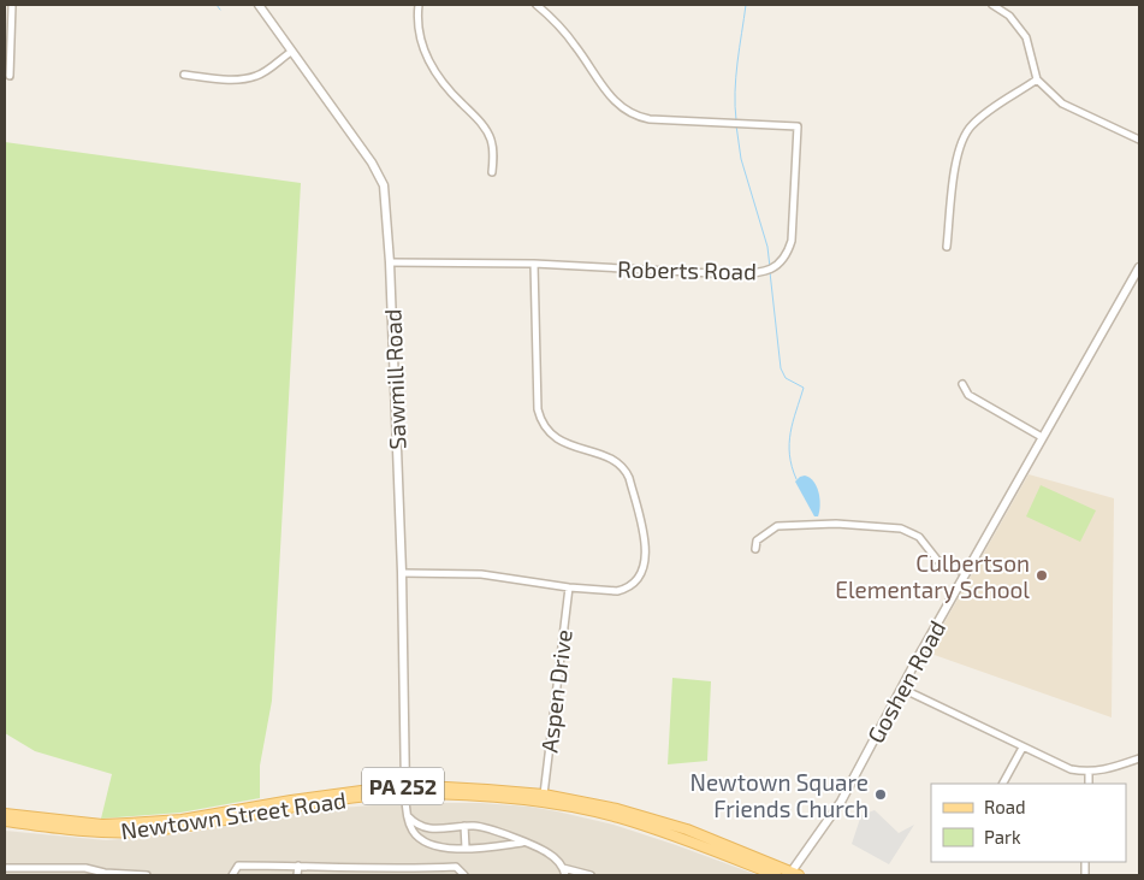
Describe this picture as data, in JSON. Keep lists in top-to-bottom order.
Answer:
{
  "streets": {
    "main road": ["PA 252", "Newtown Street Road"],
    "street": [
      "Roberts Road",
      "Sawmill Road",
      "Goshen Road",
      "Aspen Drive"
    ]
  },
  "crossings": [
    ["Roberts Road", "Sawmill Road"],
    ["Sawmill Road", "Newtown Street Road"],
    ["Goshen Road", "Newtown Street Road"],
    ["Aspen Drive", "Newtown Street Road"]
  ],
  "places": ["Culbertson Elementary School", "Newtown Square Friends Church"],
  "legend": ["Road", "Park"]
}
